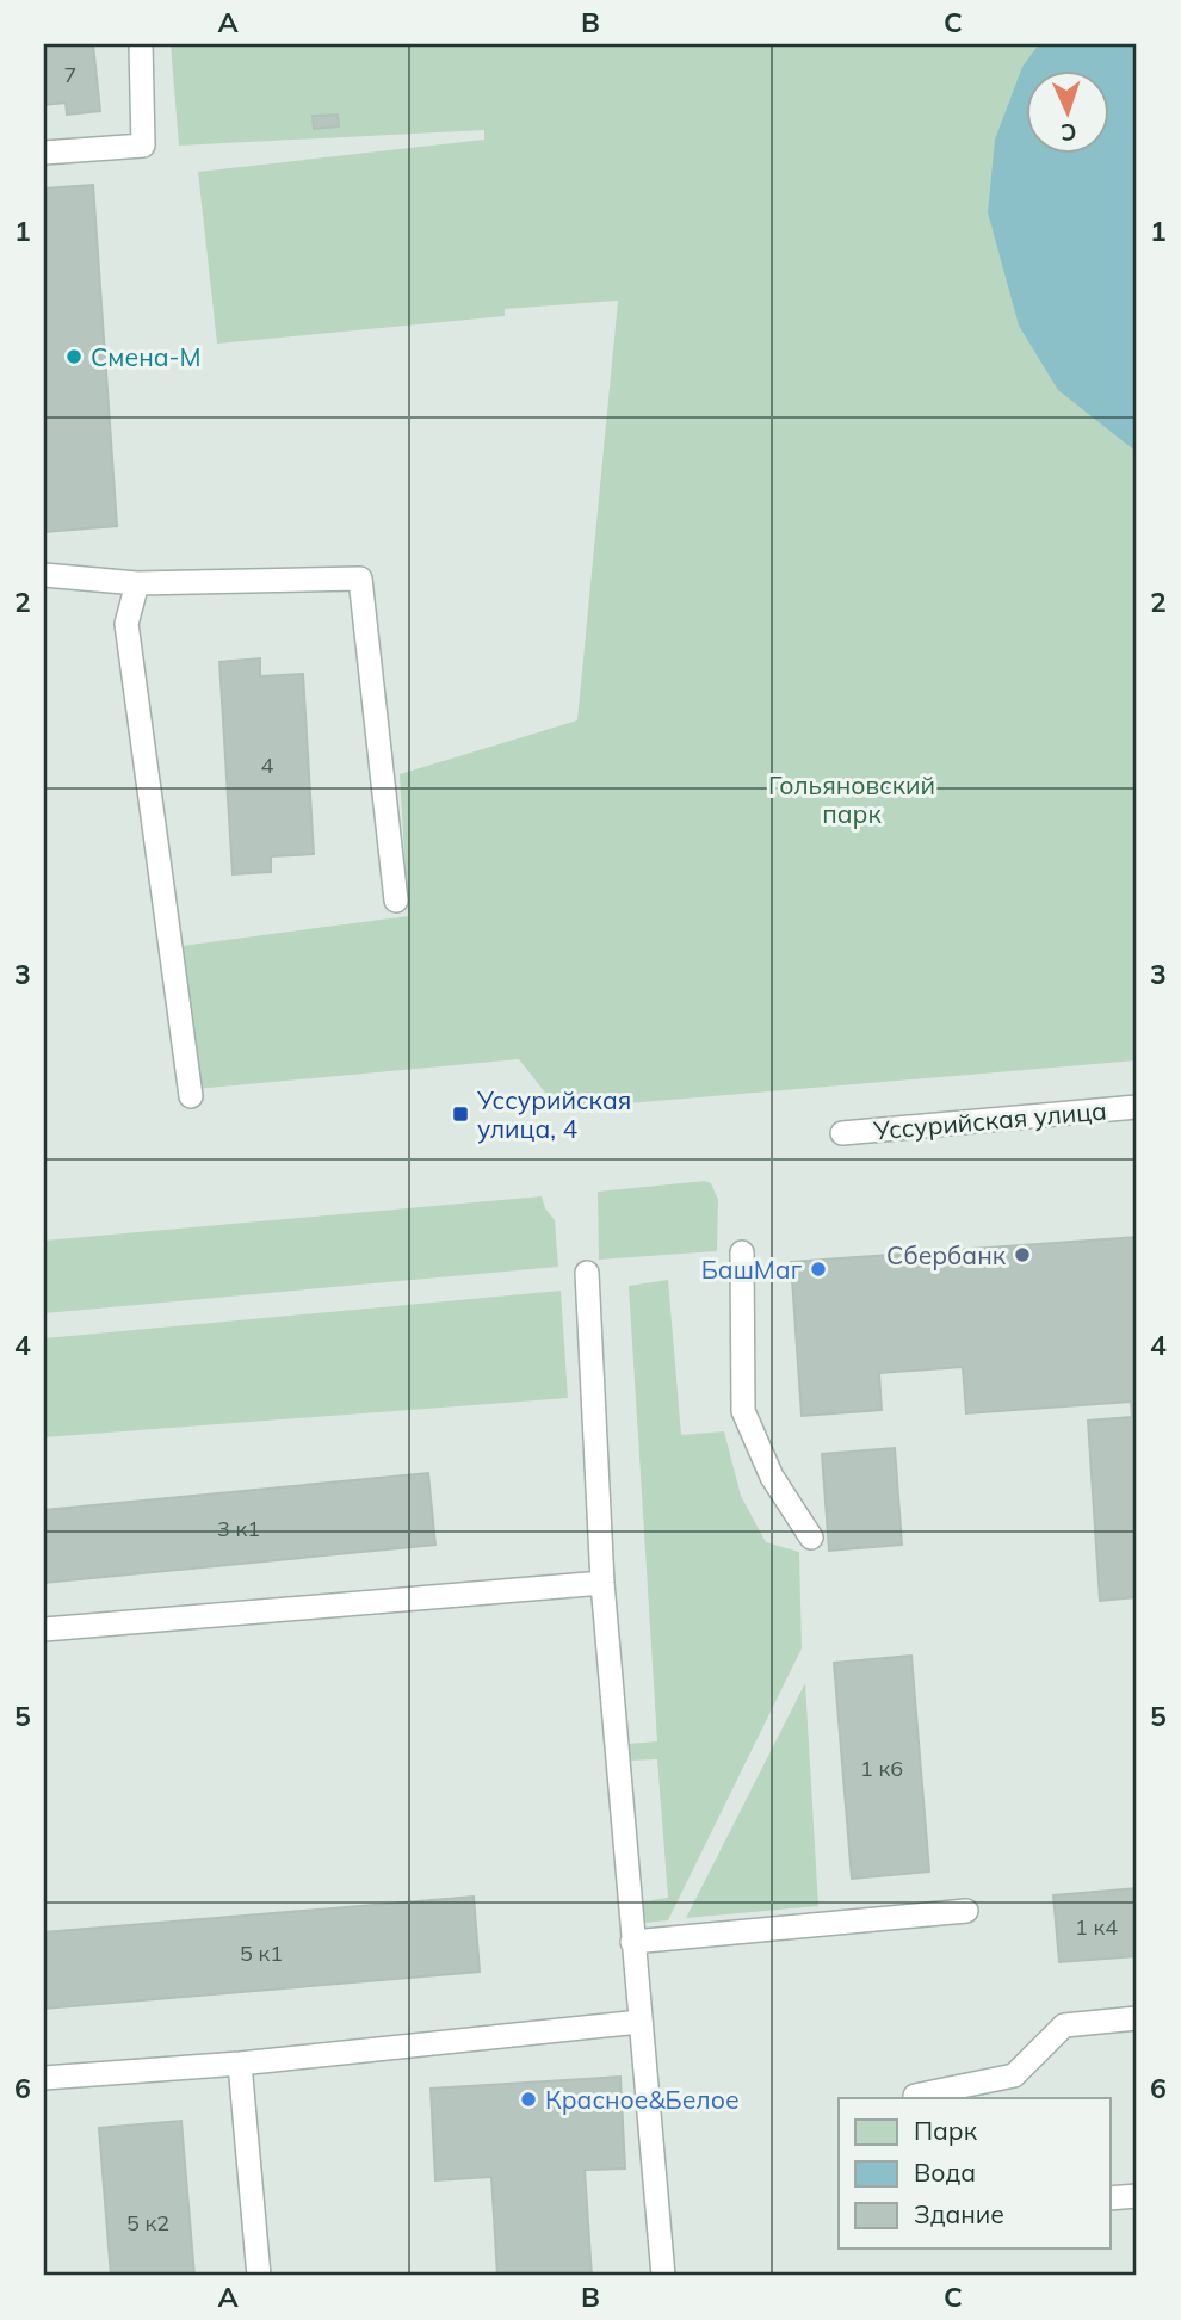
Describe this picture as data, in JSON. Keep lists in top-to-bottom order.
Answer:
{
  "streets": {
    "lane": ["Уссурийская улица"]
  },
  "parks": ["Гольяновcкий парк"],
  "places": {
    "other": [
      "Смена-М",
      "Сбербанк",
      "БашМаг",
      "Красное&Белое"
    ],
    "transit": ["Уссурийская улица, 4"]
  },
  "house_numbers": [
    "7",
    "4",
    "3 к1",
    "1 к6",
    "1 к4",
    "5 к1",
    "5 к2"
  ],
  "legend": ["Парк", "Вода", "Здание"],
  "north": "bottom",
  "grid": {
    "columns": ["A", "B", "C"],
    "rows": [
      "1",
      "2",
      "3",
      "4",
      "5",
      "6"
    ]
  }
}
